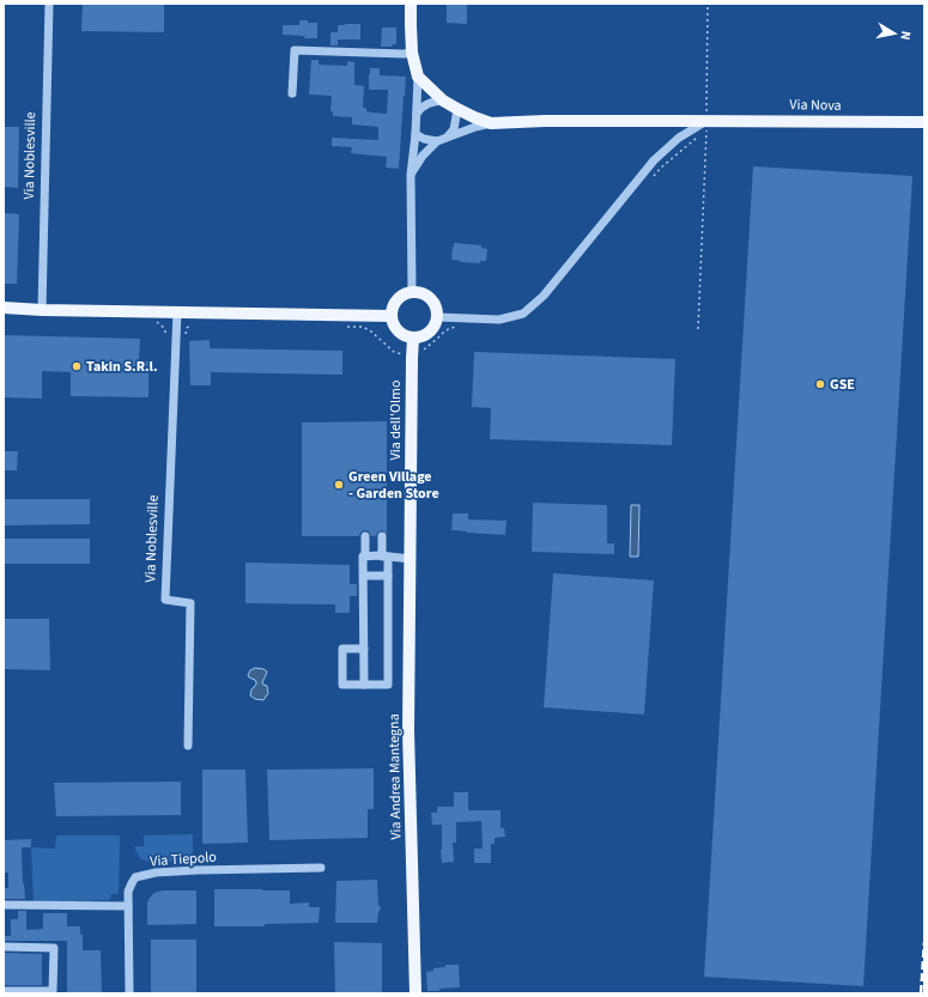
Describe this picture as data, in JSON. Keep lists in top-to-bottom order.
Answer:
{
  "streets": {
    "main road": ["Via Nova", "Via dell'Olmo", "Via Andrea Mantegna"],
    "street": ["Via Noblesville", "Via Tiepolo"]
  },
  "crossings": [
    ["Via dell'Olmo", "Via Andrea Mantegna"]
  ],
  "places": ["Takin S.R.l.", "GSE", "Green Village - Garden Store"],
  "north": "right"
}
